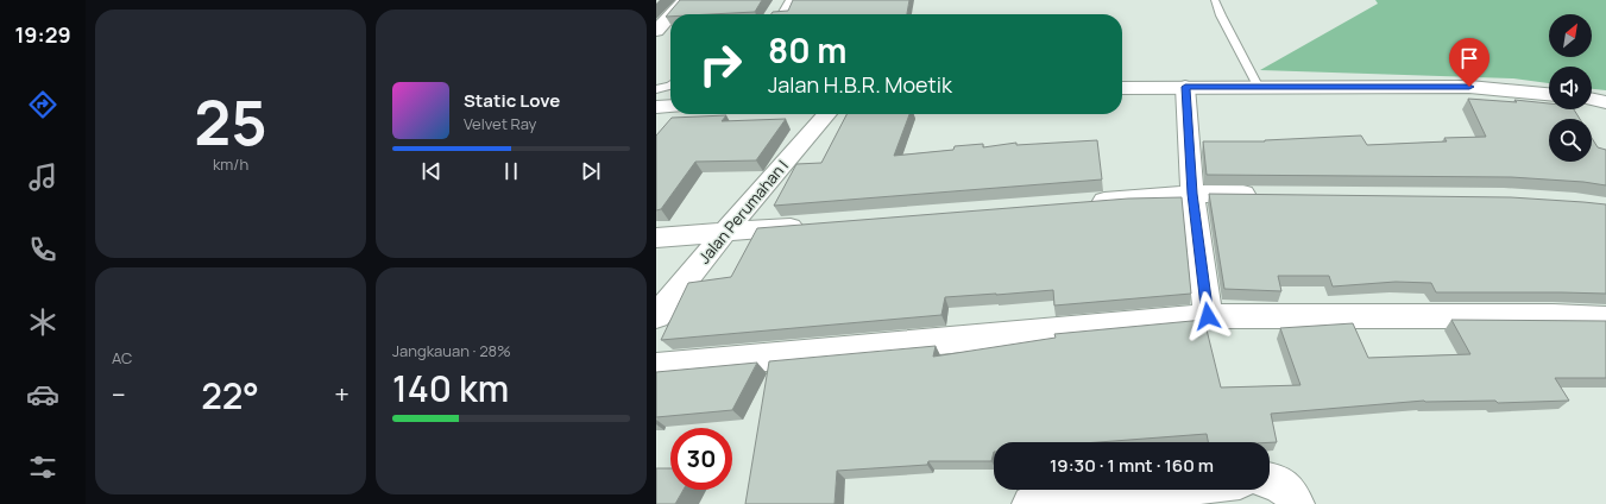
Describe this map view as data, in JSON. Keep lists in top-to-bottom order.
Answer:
{
  "streets": {
    "street": ["Jalan Perumahan I"]
  },
  "north": "top right",
  "page": {
    "tabs": "19:29",
    "tile": [
      ["25", "km/h"],
      "AC",
      ["Jangkauan · 28%", "140 km"]
    ],
    "turn": ["80 m", "Jalan H.B.R. Moetik"],
    "song": ["Static Love", "Velvet Ray"],
    "heat": ["−", "22°", "+"],
    "limit": "30",
    "trip": "19:30 · 1 mnt · 160 m"
  }
}
